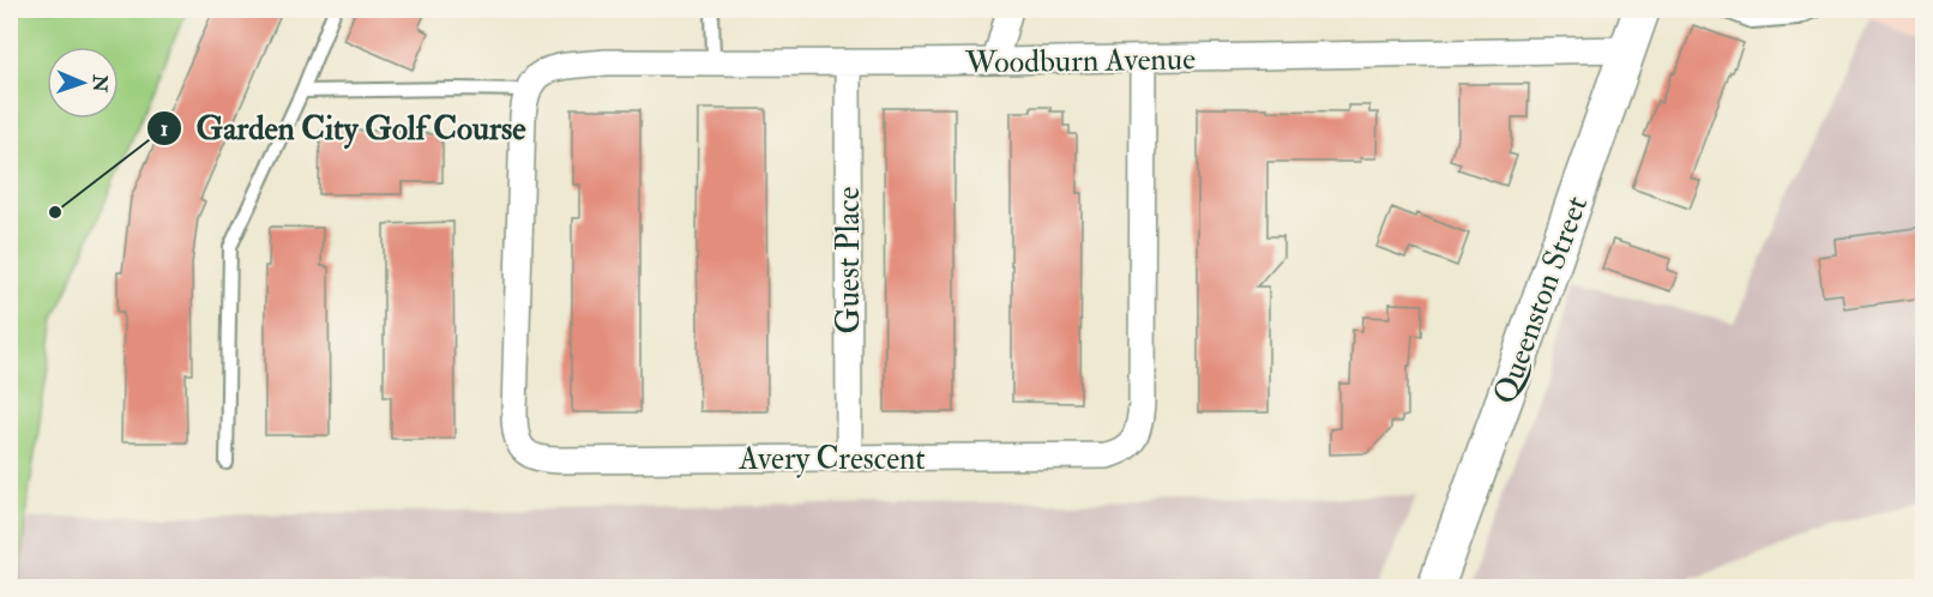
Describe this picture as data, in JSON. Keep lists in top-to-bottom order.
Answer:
{
  "streets": {
    "main road": ["Queenston Street"],
    "street": ["Woodburn Avenue", "Guest Place", "Avery Crescent"]
  },
  "crossings": [
    ["Woodburn Avenue", "Guest Place"],
    ["Woodburn Avenue", "Queenston Street"],
    ["Woodburn Avenue", "Avery Crescent"],
    ["Guest Place", "Avery Crescent"]
  ],
  "places": ["Garden City Golf Course"],
  "north": "right"
}
